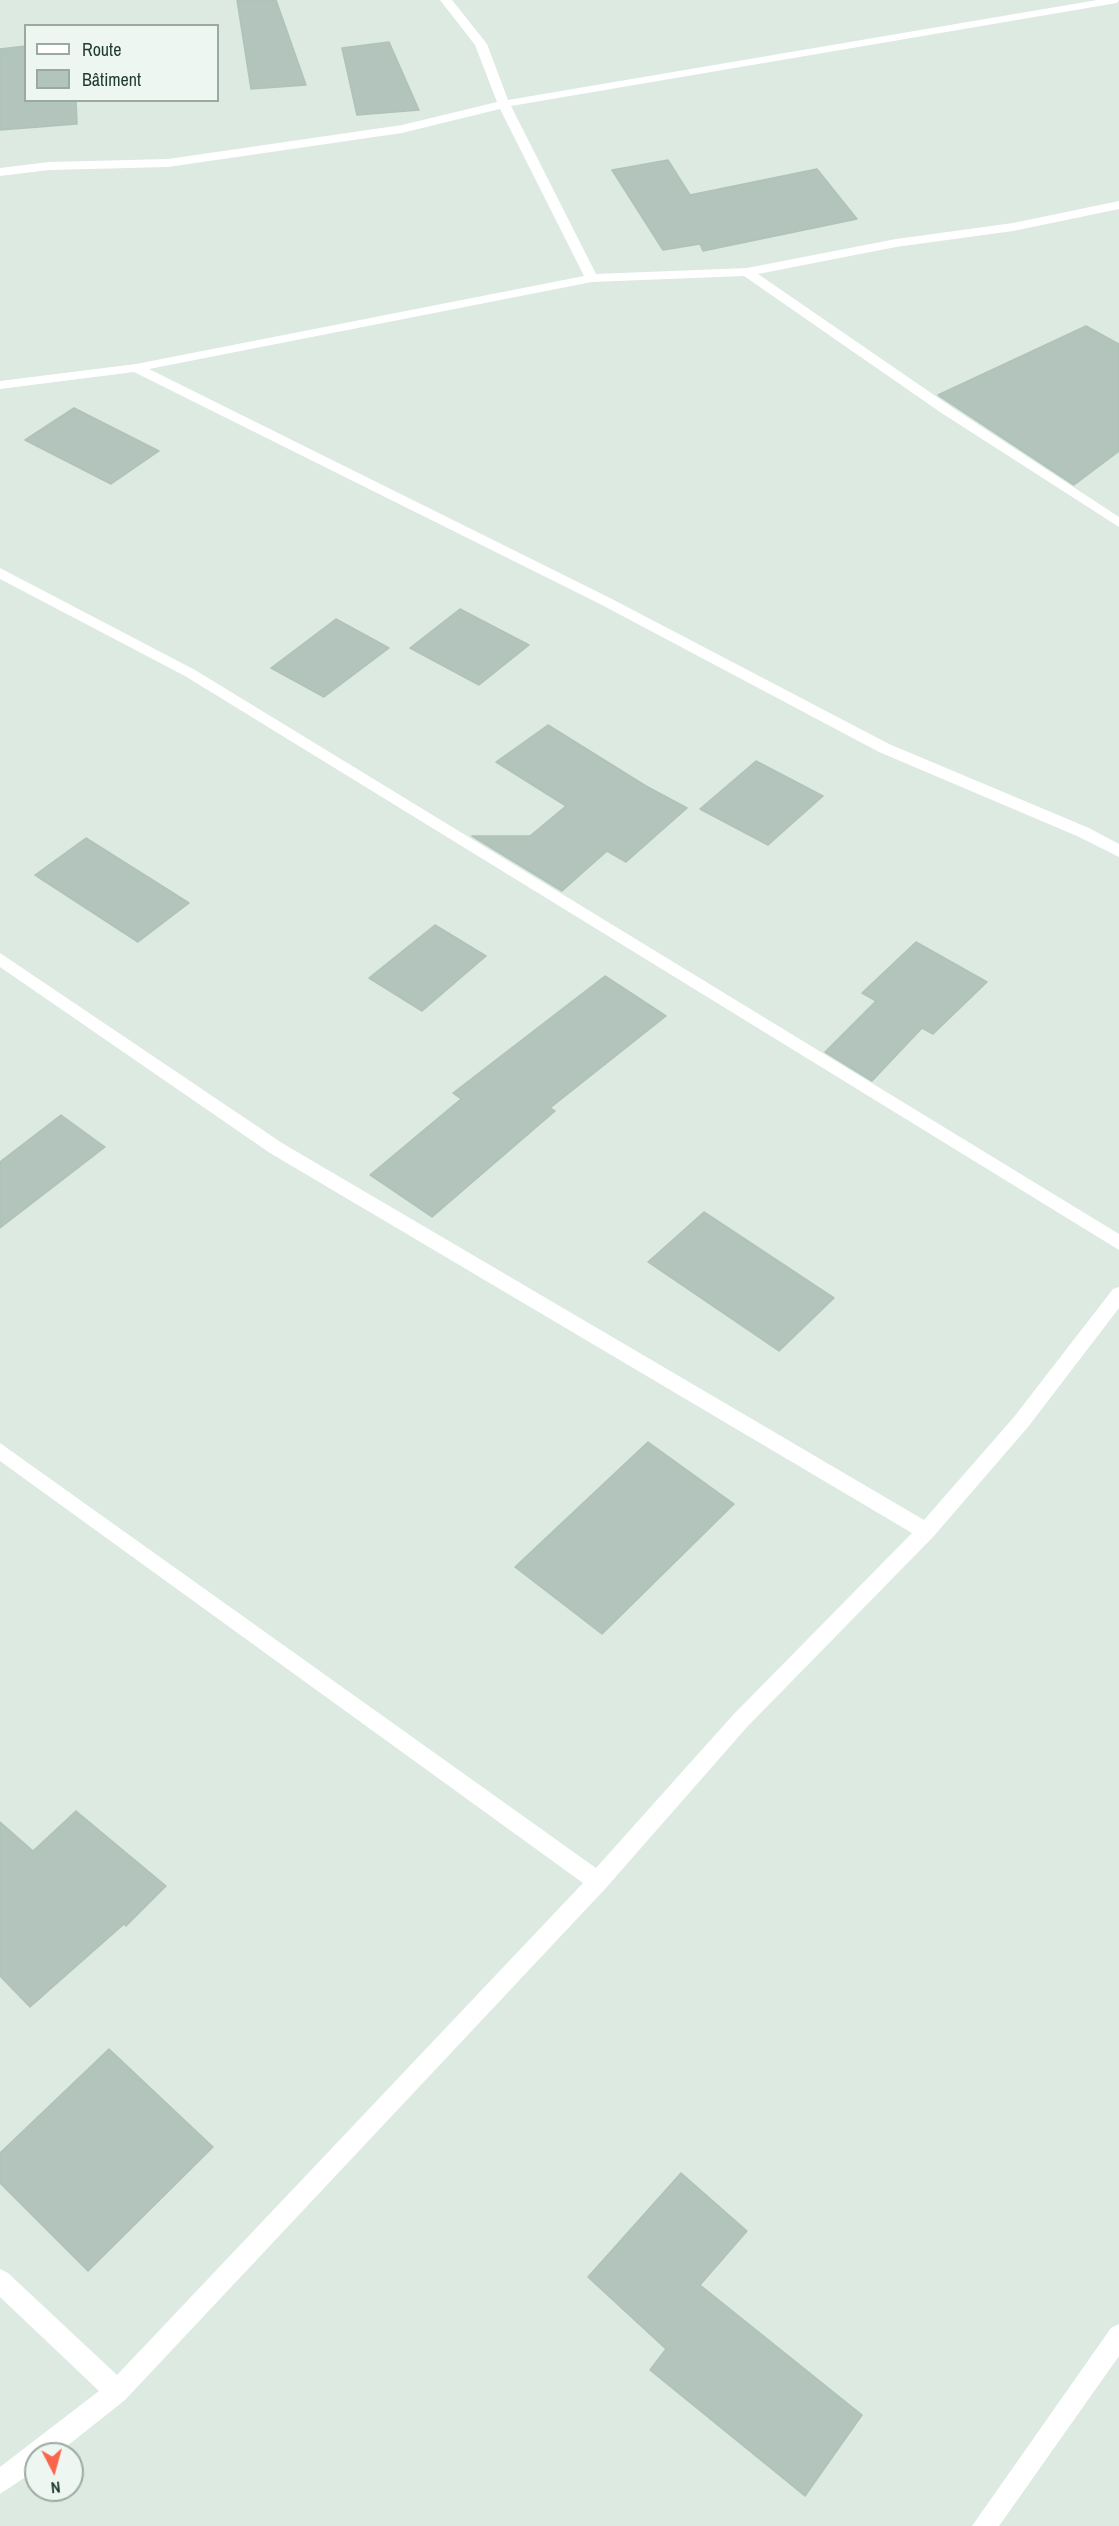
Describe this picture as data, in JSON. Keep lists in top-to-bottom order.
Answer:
{
  "legend": ["Route", "Bâtiment"],
  "north": "bottom"
}
